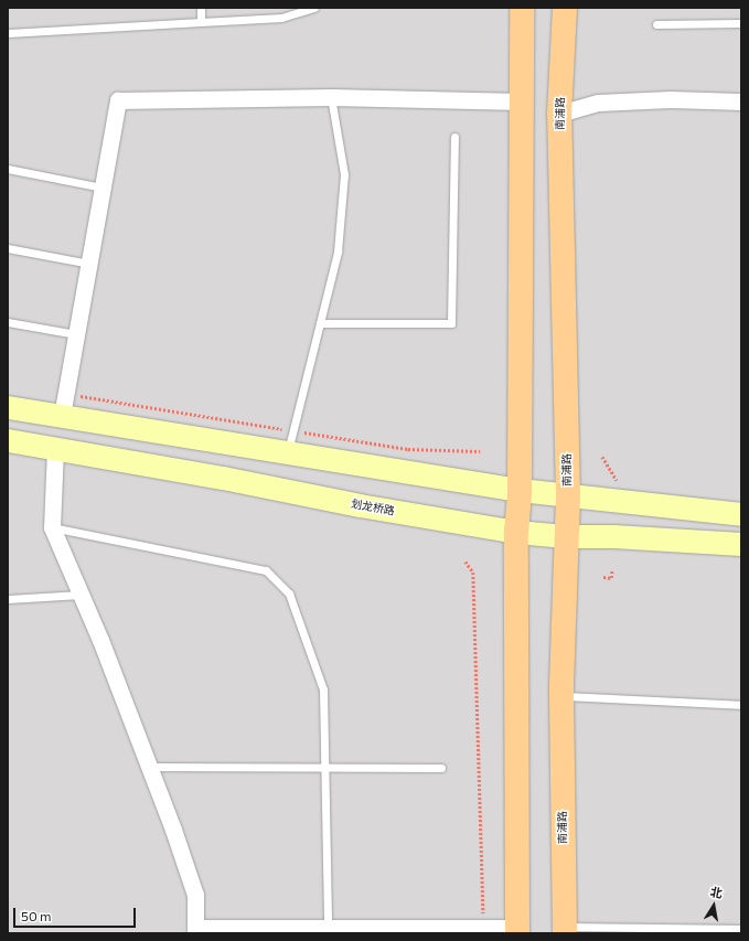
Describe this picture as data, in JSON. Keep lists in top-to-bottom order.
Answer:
{
  "streets": {
    "main road": ["南浦路", "划龙桥路"]
  },
  "crossings": [
    ["南浦路", "划龙桥路"]
  ],
  "scale_bar": "50 m",
  "north": "top"
}
